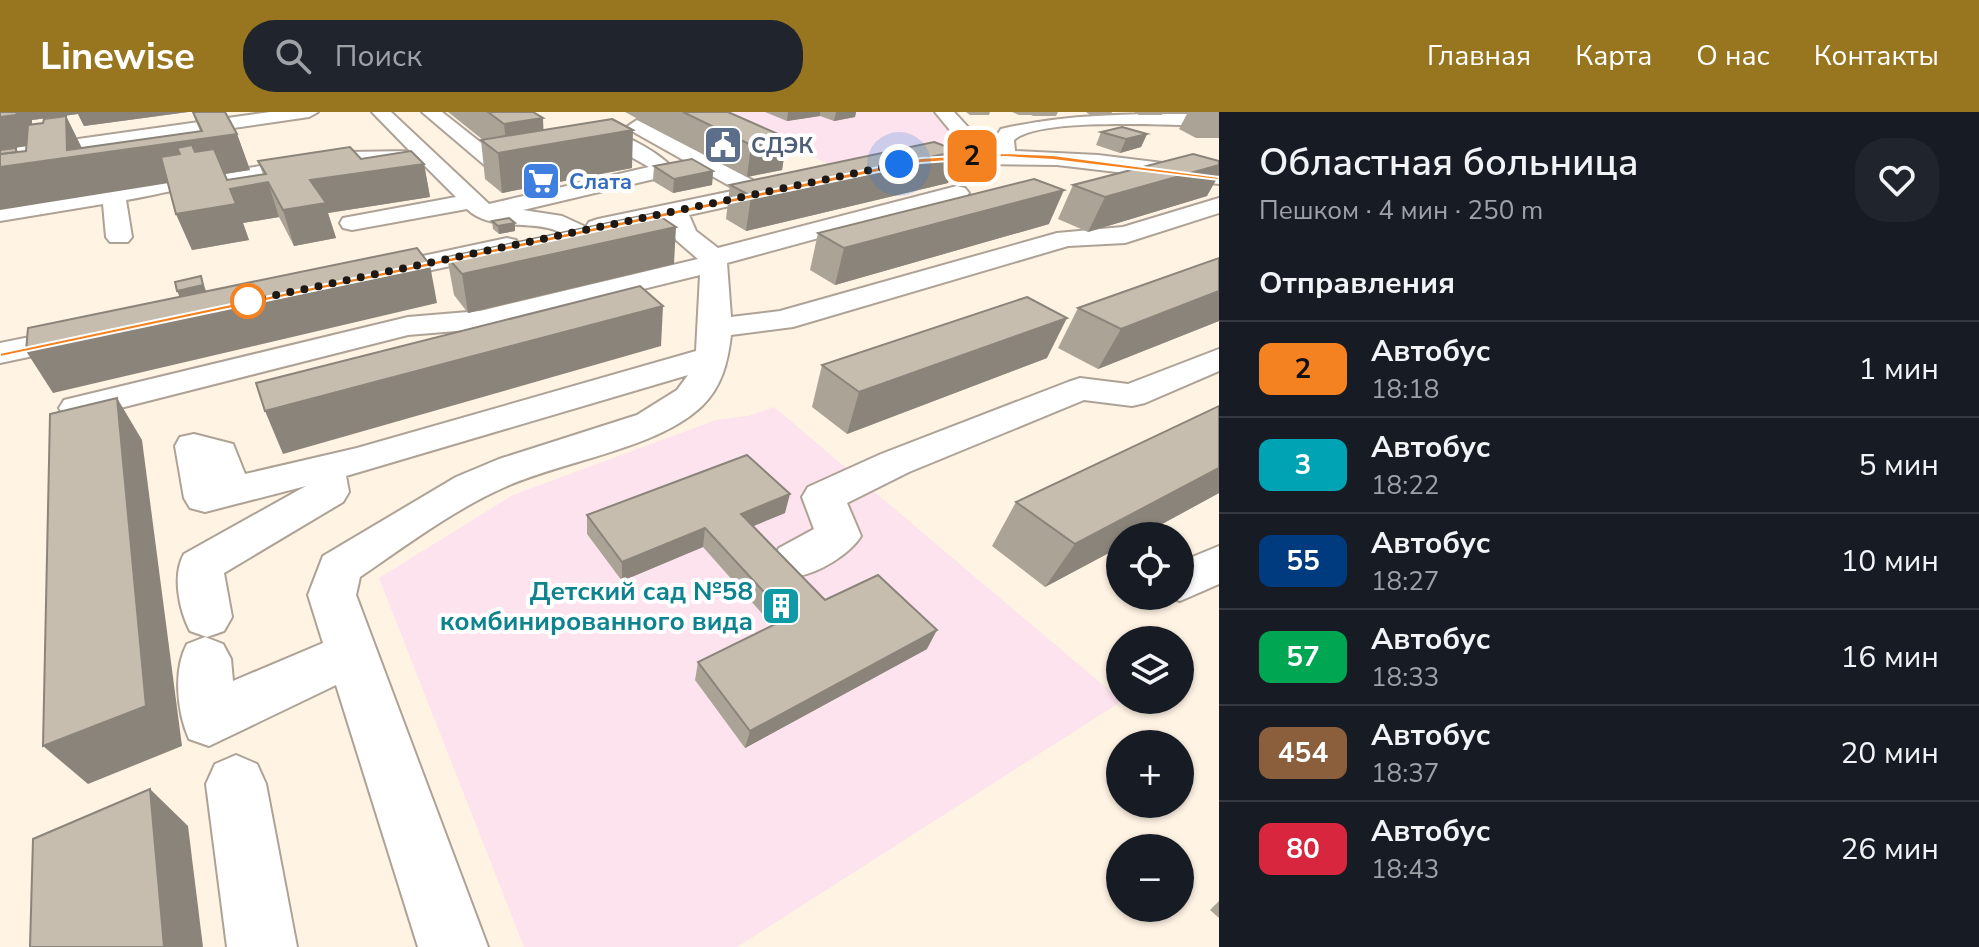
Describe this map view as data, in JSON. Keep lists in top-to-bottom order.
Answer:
{
  "places": {
    "public building": ["СДЭК"],
    "supermarket": ["Слата"],
    "building": ["Детский сад №58 комбинированного вида"]
  },
  "lines": ["bus line 2"],
  "page": {
    "header": "Linewise",
    "search": "Поиск",
    "nav": [
      "Главная",
      "Карта",
      "О нас",
      "Контакты"
    ],
    "on_map": "2",
    "heading": [
      ["Областная больница", "Пешком · 4 мин · 250 m"],
      "Отправления"
    ],
    "list": [
      {
        "mark": "2",
        "name": "Автобус",
        "note": "18:18",
        "value": "1 мин"
      },
      {
        "mark": "3",
        "name": "Автобус",
        "note": "18:22",
        "value": "5 мин"
      },
      {
        "mark": "55",
        "name": "Автобус",
        "note": "18:27",
        "value": "10 мин"
      },
      {
        "mark": "57",
        "name": "Автобус",
        "note": "18:33",
        "value": "16 мин"
      },
      {
        "mark": "454",
        "name": "Автобус",
        "note": "18:37",
        "value": "20 мин"
      },
      {
        "mark": "80",
        "name": "Автобус",
        "note": "18:43",
        "value": "26 мин"
      }
    ],
    "map_buttons": ["+", "−"]
  }
}
